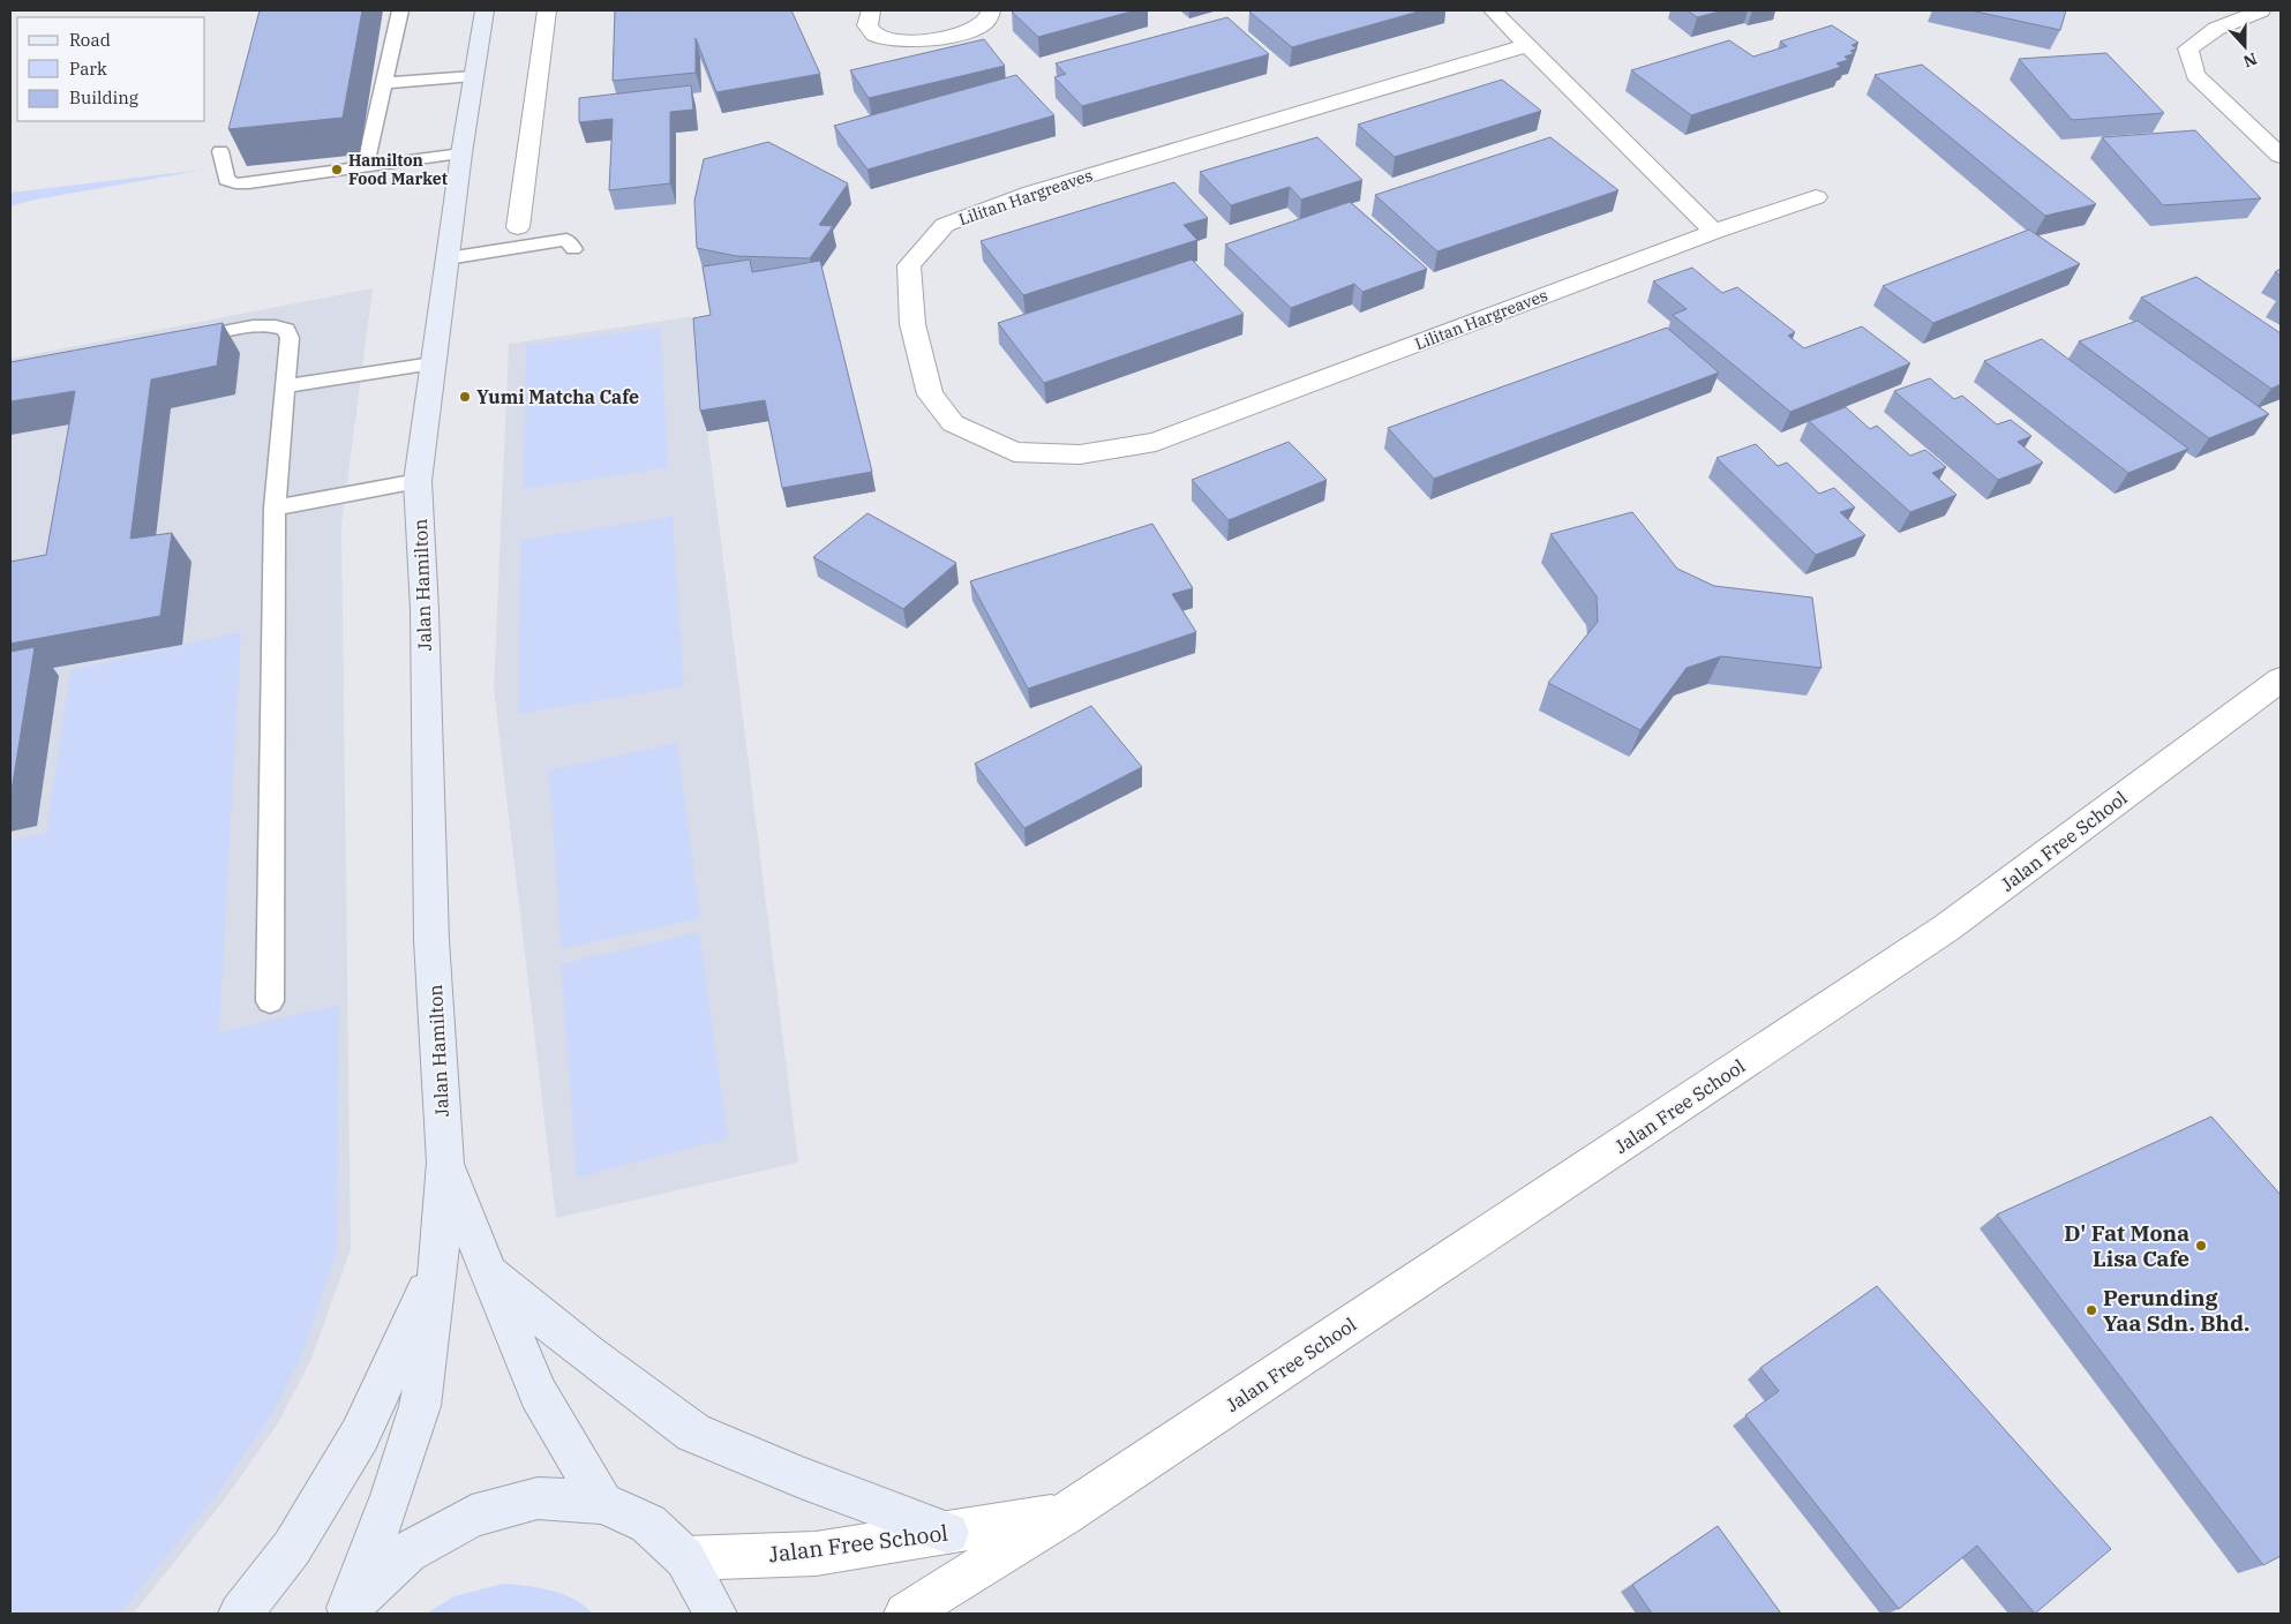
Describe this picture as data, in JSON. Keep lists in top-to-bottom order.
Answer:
{
  "streets": {
    "main road": ["Jalan Hamilton"],
    "street": ["Lilitan Hargreaves", "Jalan Free School"]
  },
  "places": [
    "Hamilton Food Market",
    "Yumi Matcha Cafe",
    "D' Fat Mona Lisa Cafe",
    "Perunding Yaa Sdn. Bhd."
  ],
  "legend": ["Road", "Park", "Building"],
  "north": "bottom"
}
